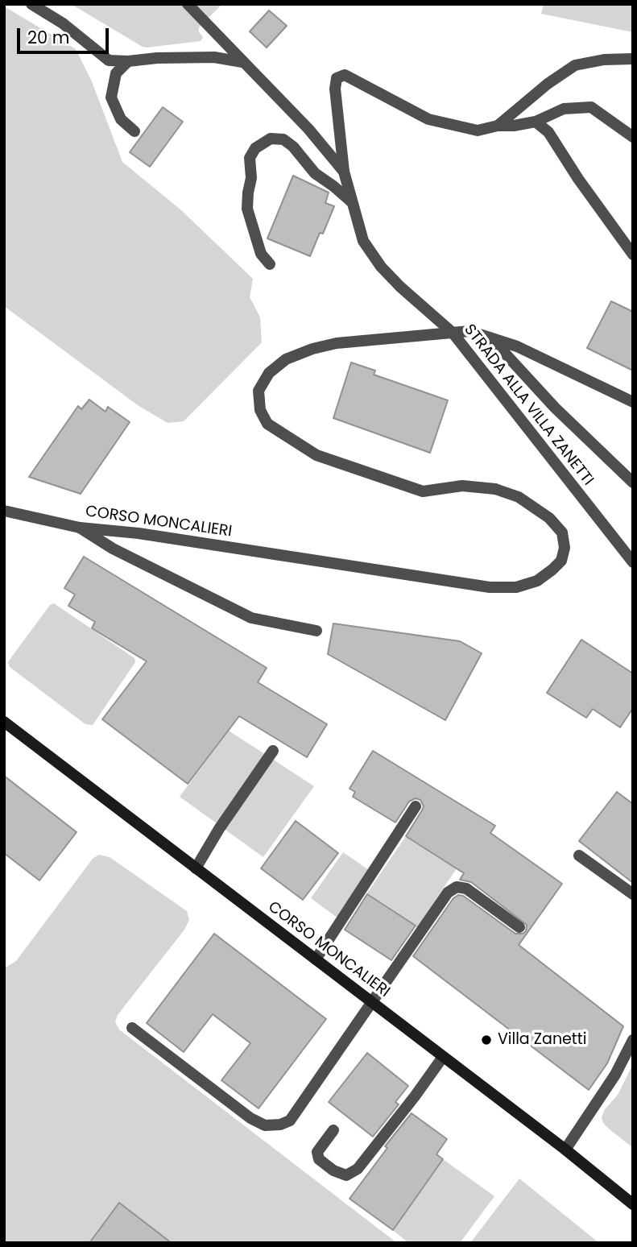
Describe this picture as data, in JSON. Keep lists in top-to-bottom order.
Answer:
{
  "streets": {
    "main road": ["CORSO MONCALIERI"],
    "street": ["STRADA ALLA VILLA ZANETTI"]
  },
  "crossings": [
    ["STRADA ALLA VILLA ZANETTI", "CORSO MONCALIERI"]
  ],
  "places": ["Villa Zanetti"],
  "scale_bar": "20 m"
}
